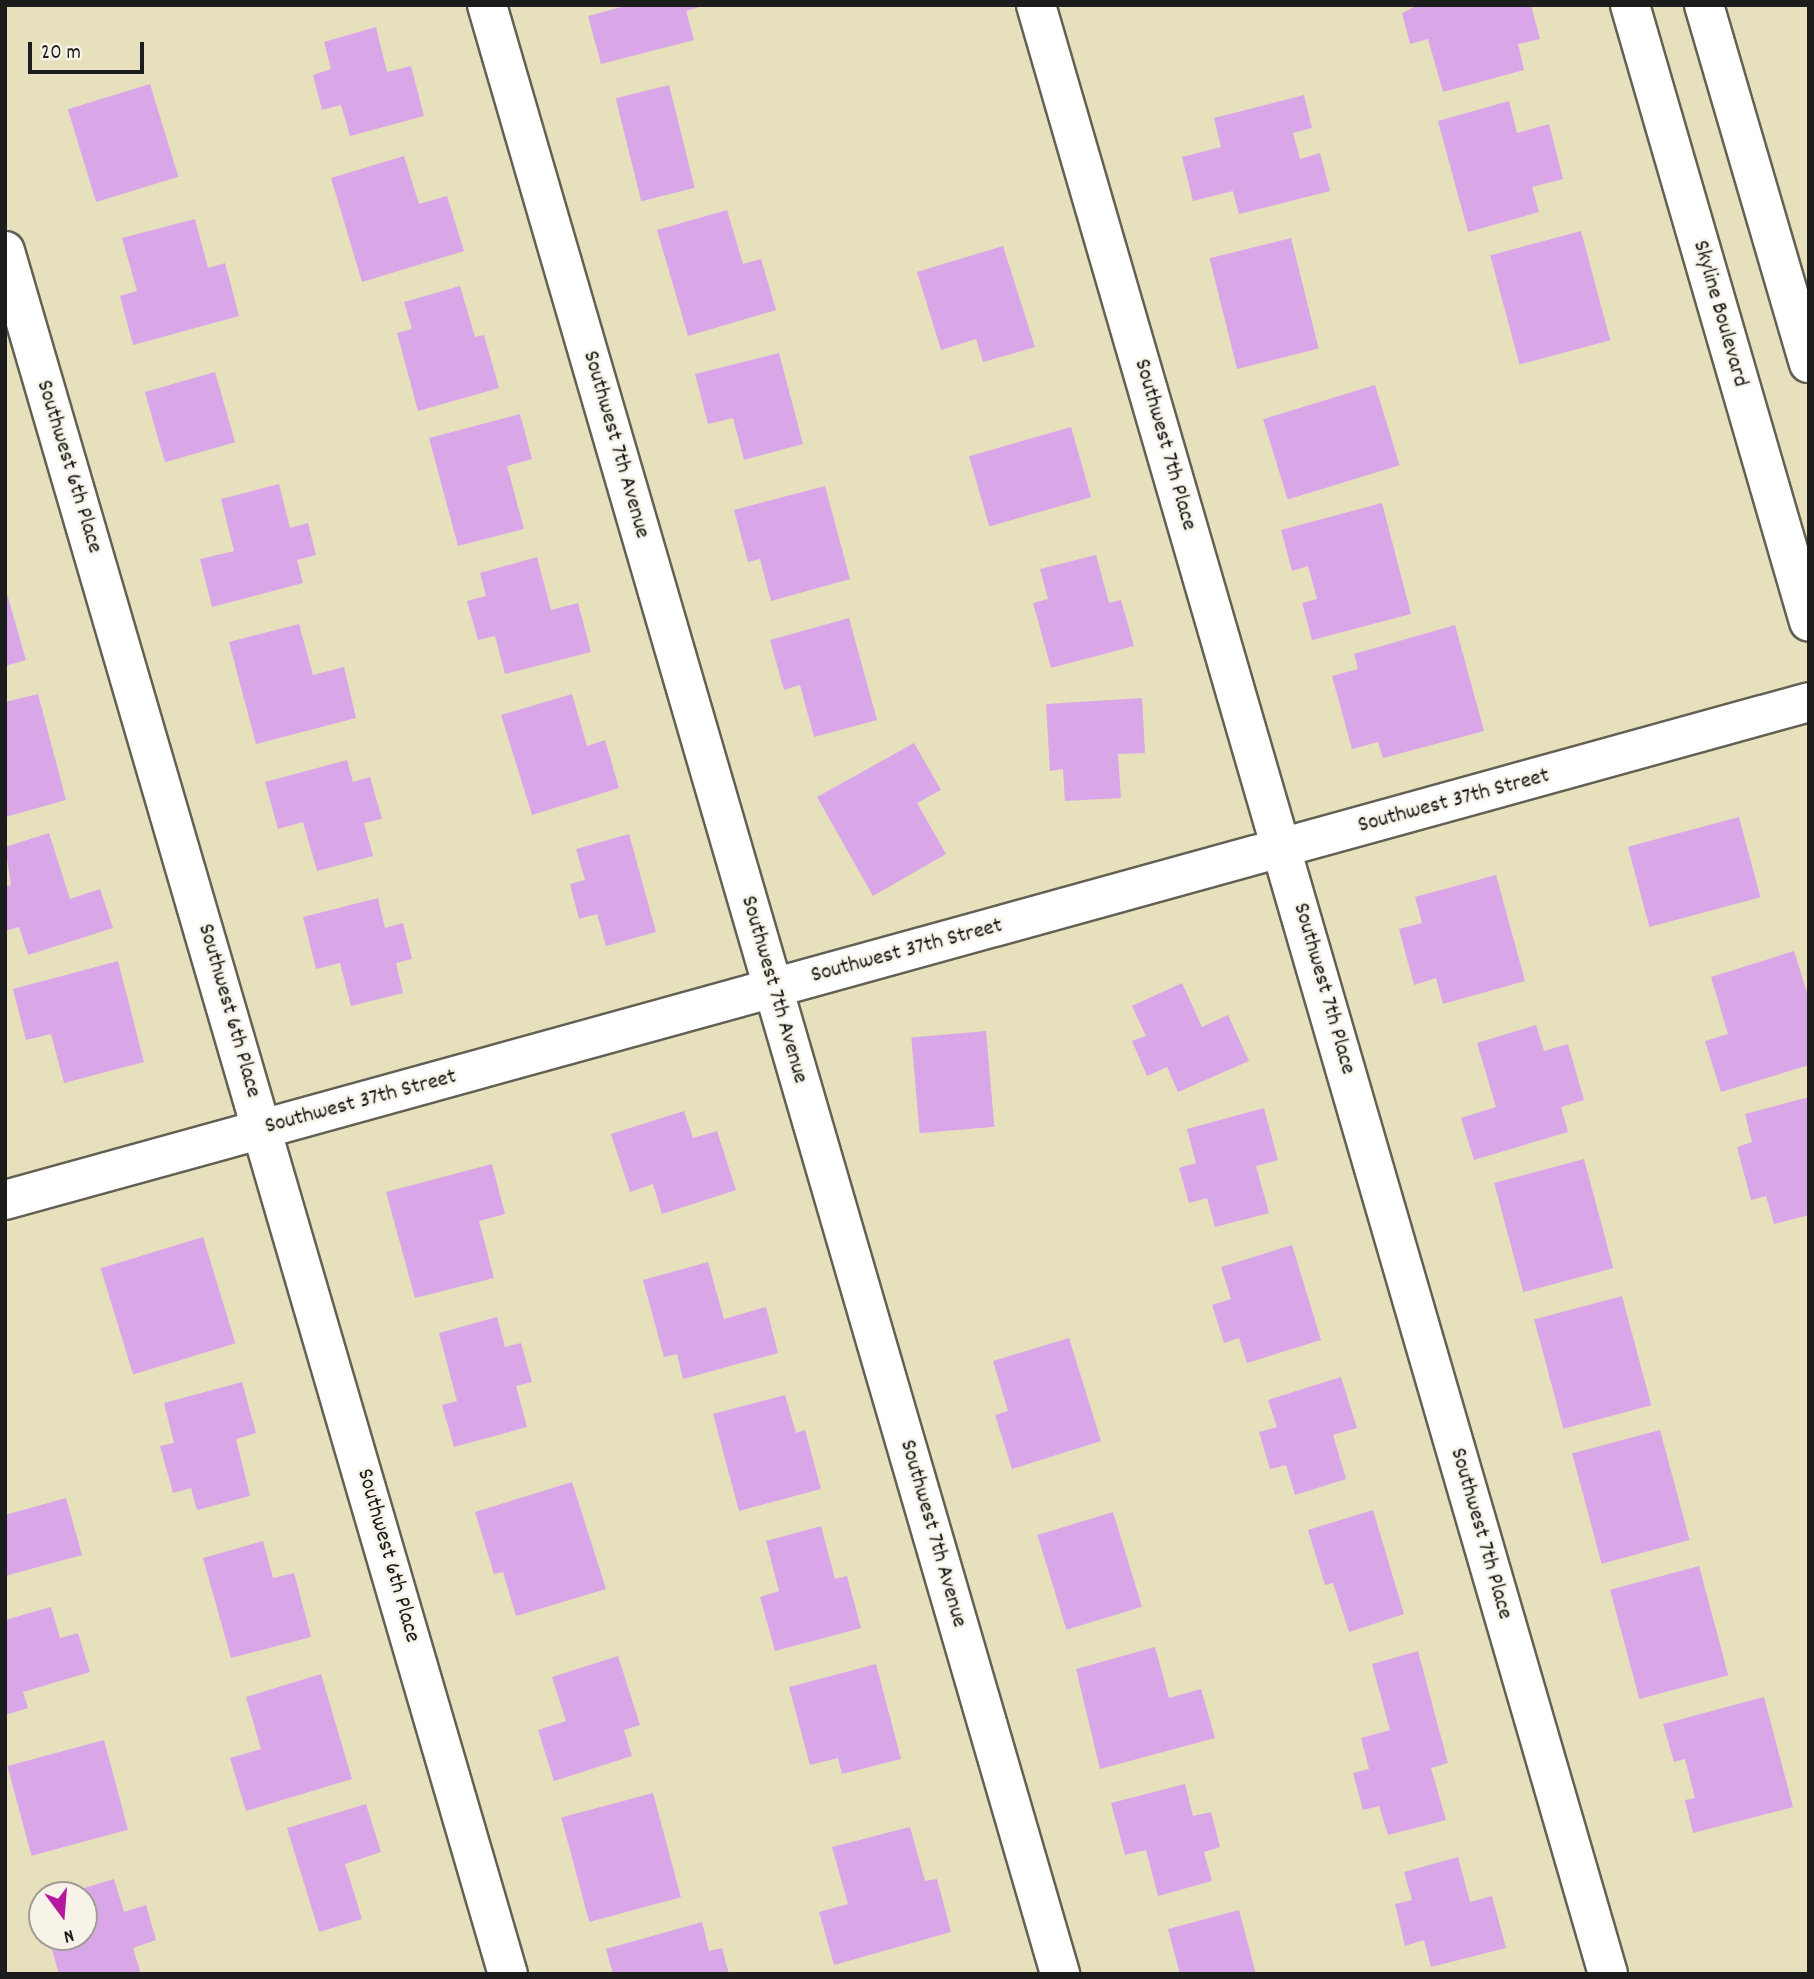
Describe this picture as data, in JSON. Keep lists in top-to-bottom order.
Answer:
{
  "streets": {
    "street": [
      "Skyline Boulevard",
      "Southwest 7th Avenue",
      "Southwest 7th Place",
      "Southwest 6th Place",
      "Southwest 37th Street"
    ]
  },
  "crossings": [
    ["Southwest 7th Avenue", "Southwest 37th Street"],
    ["Southwest 7th Place", "Southwest 37th Street"],
    ["Southwest 6th Place", "Southwest 37th Street"]
  ],
  "scale_bar": "20 m",
  "north": "bottom"
}
